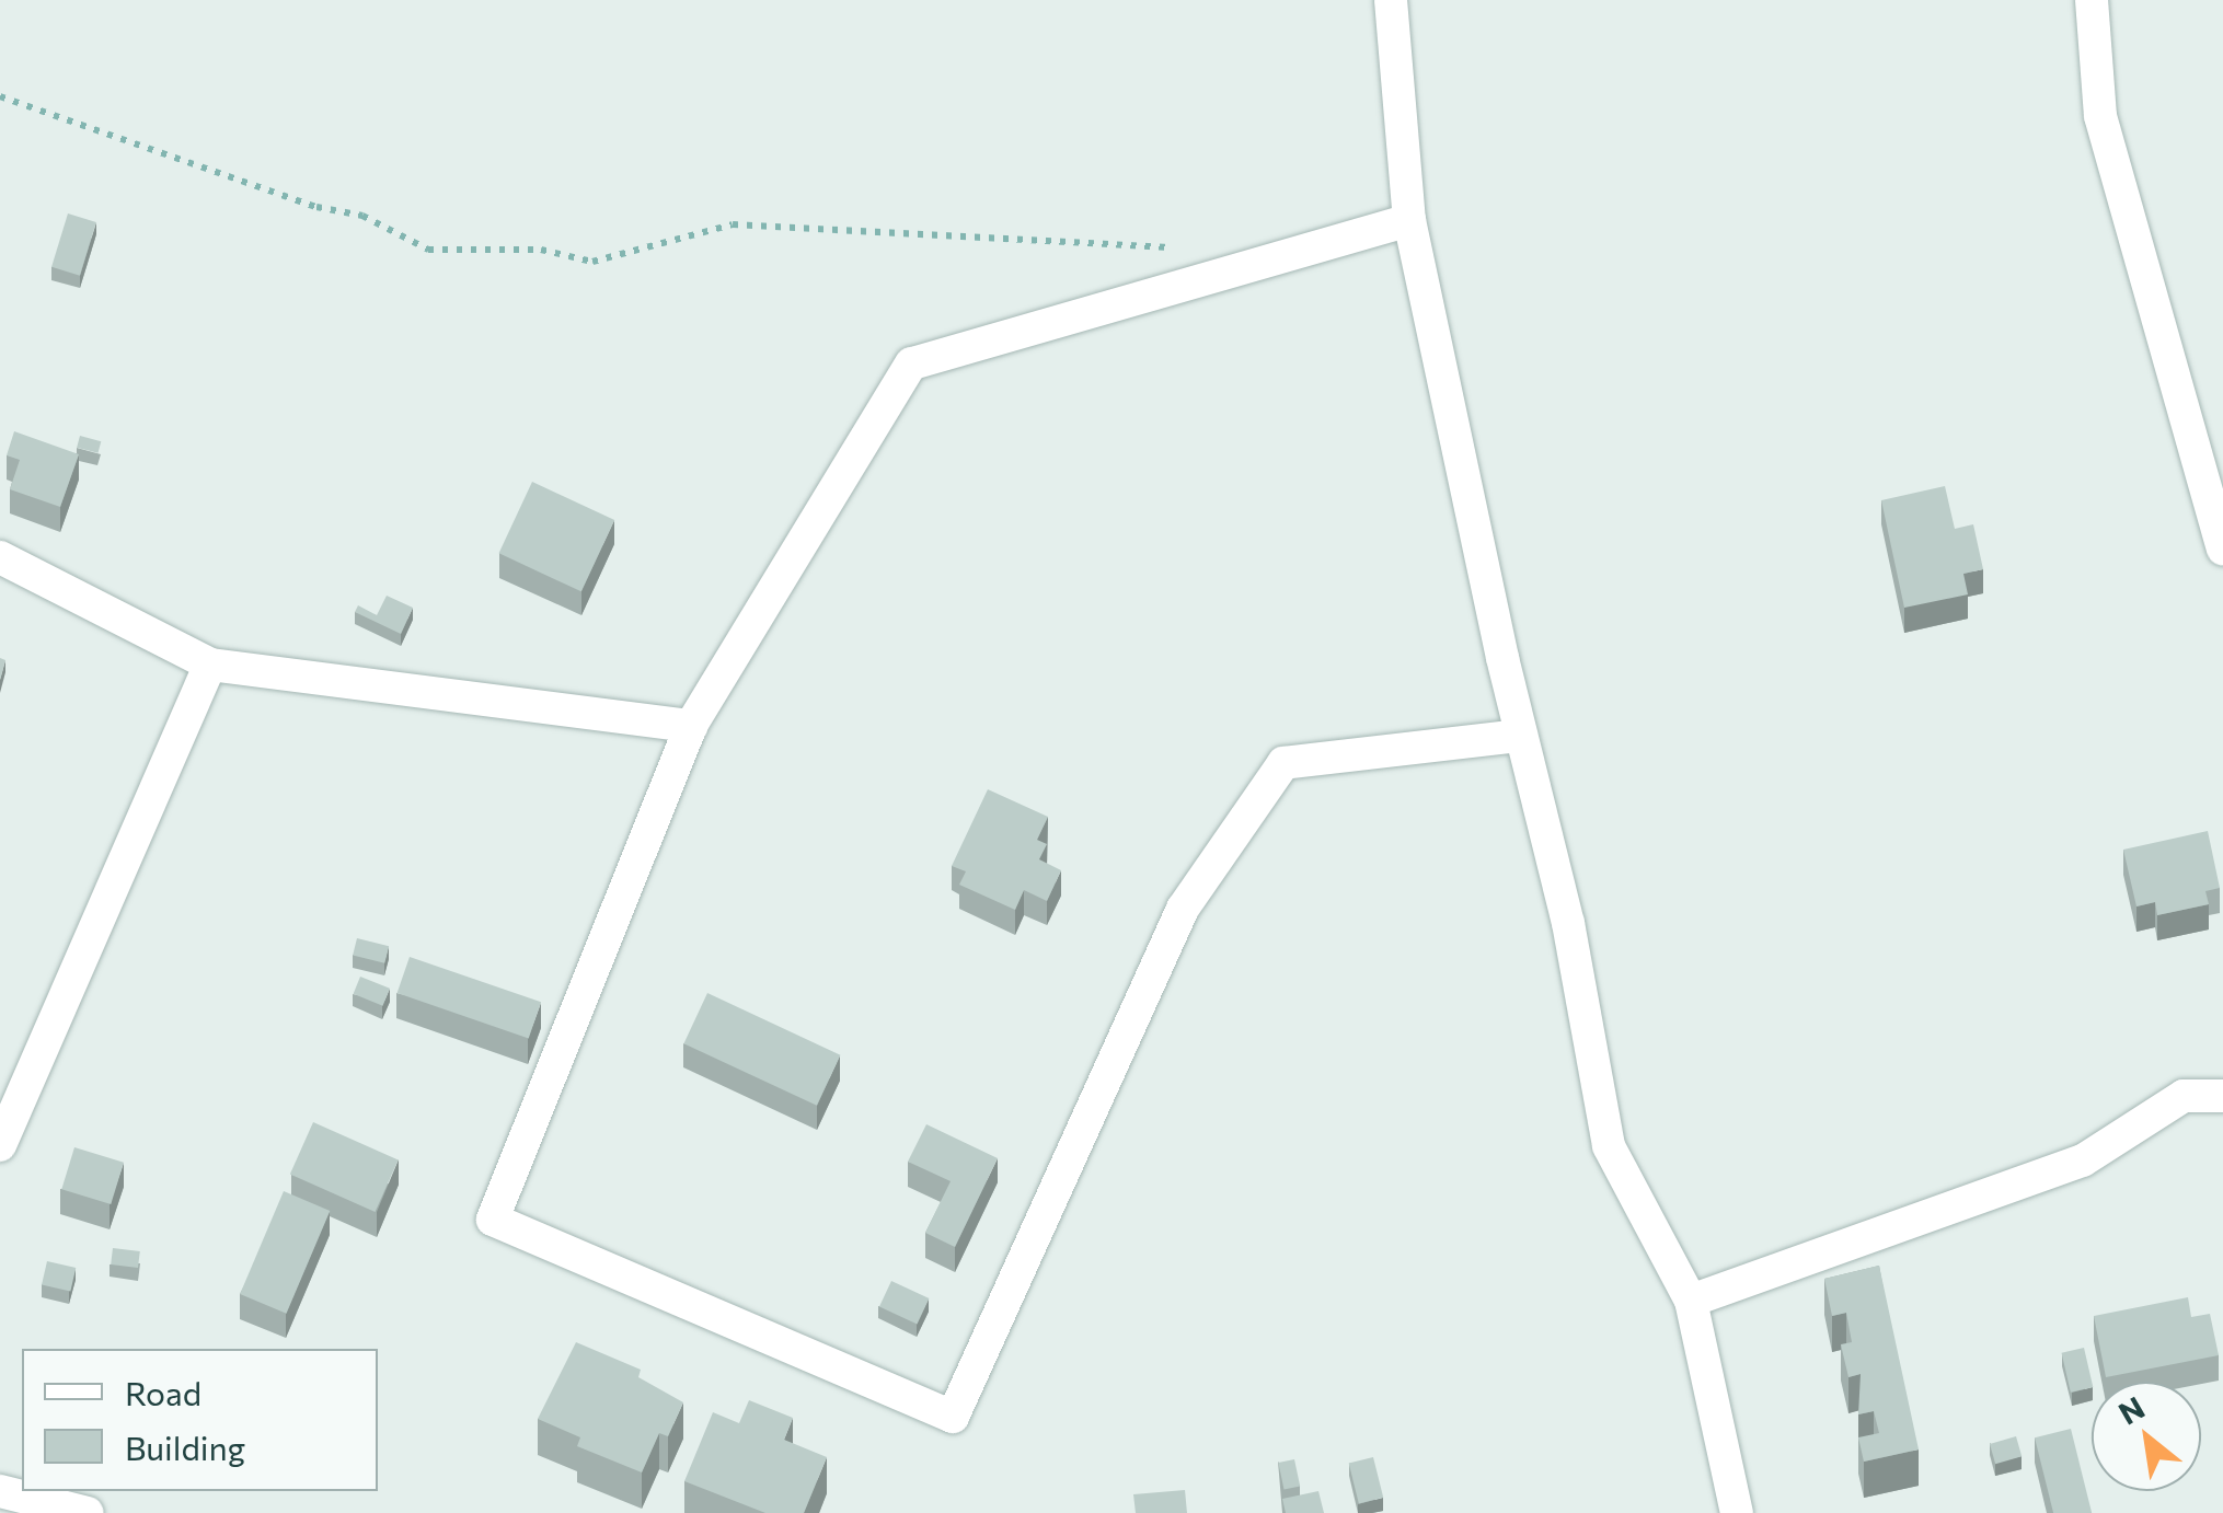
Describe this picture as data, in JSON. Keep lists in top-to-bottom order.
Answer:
{
  "legend": ["Road", "Building"],
  "north": "top left"
}
